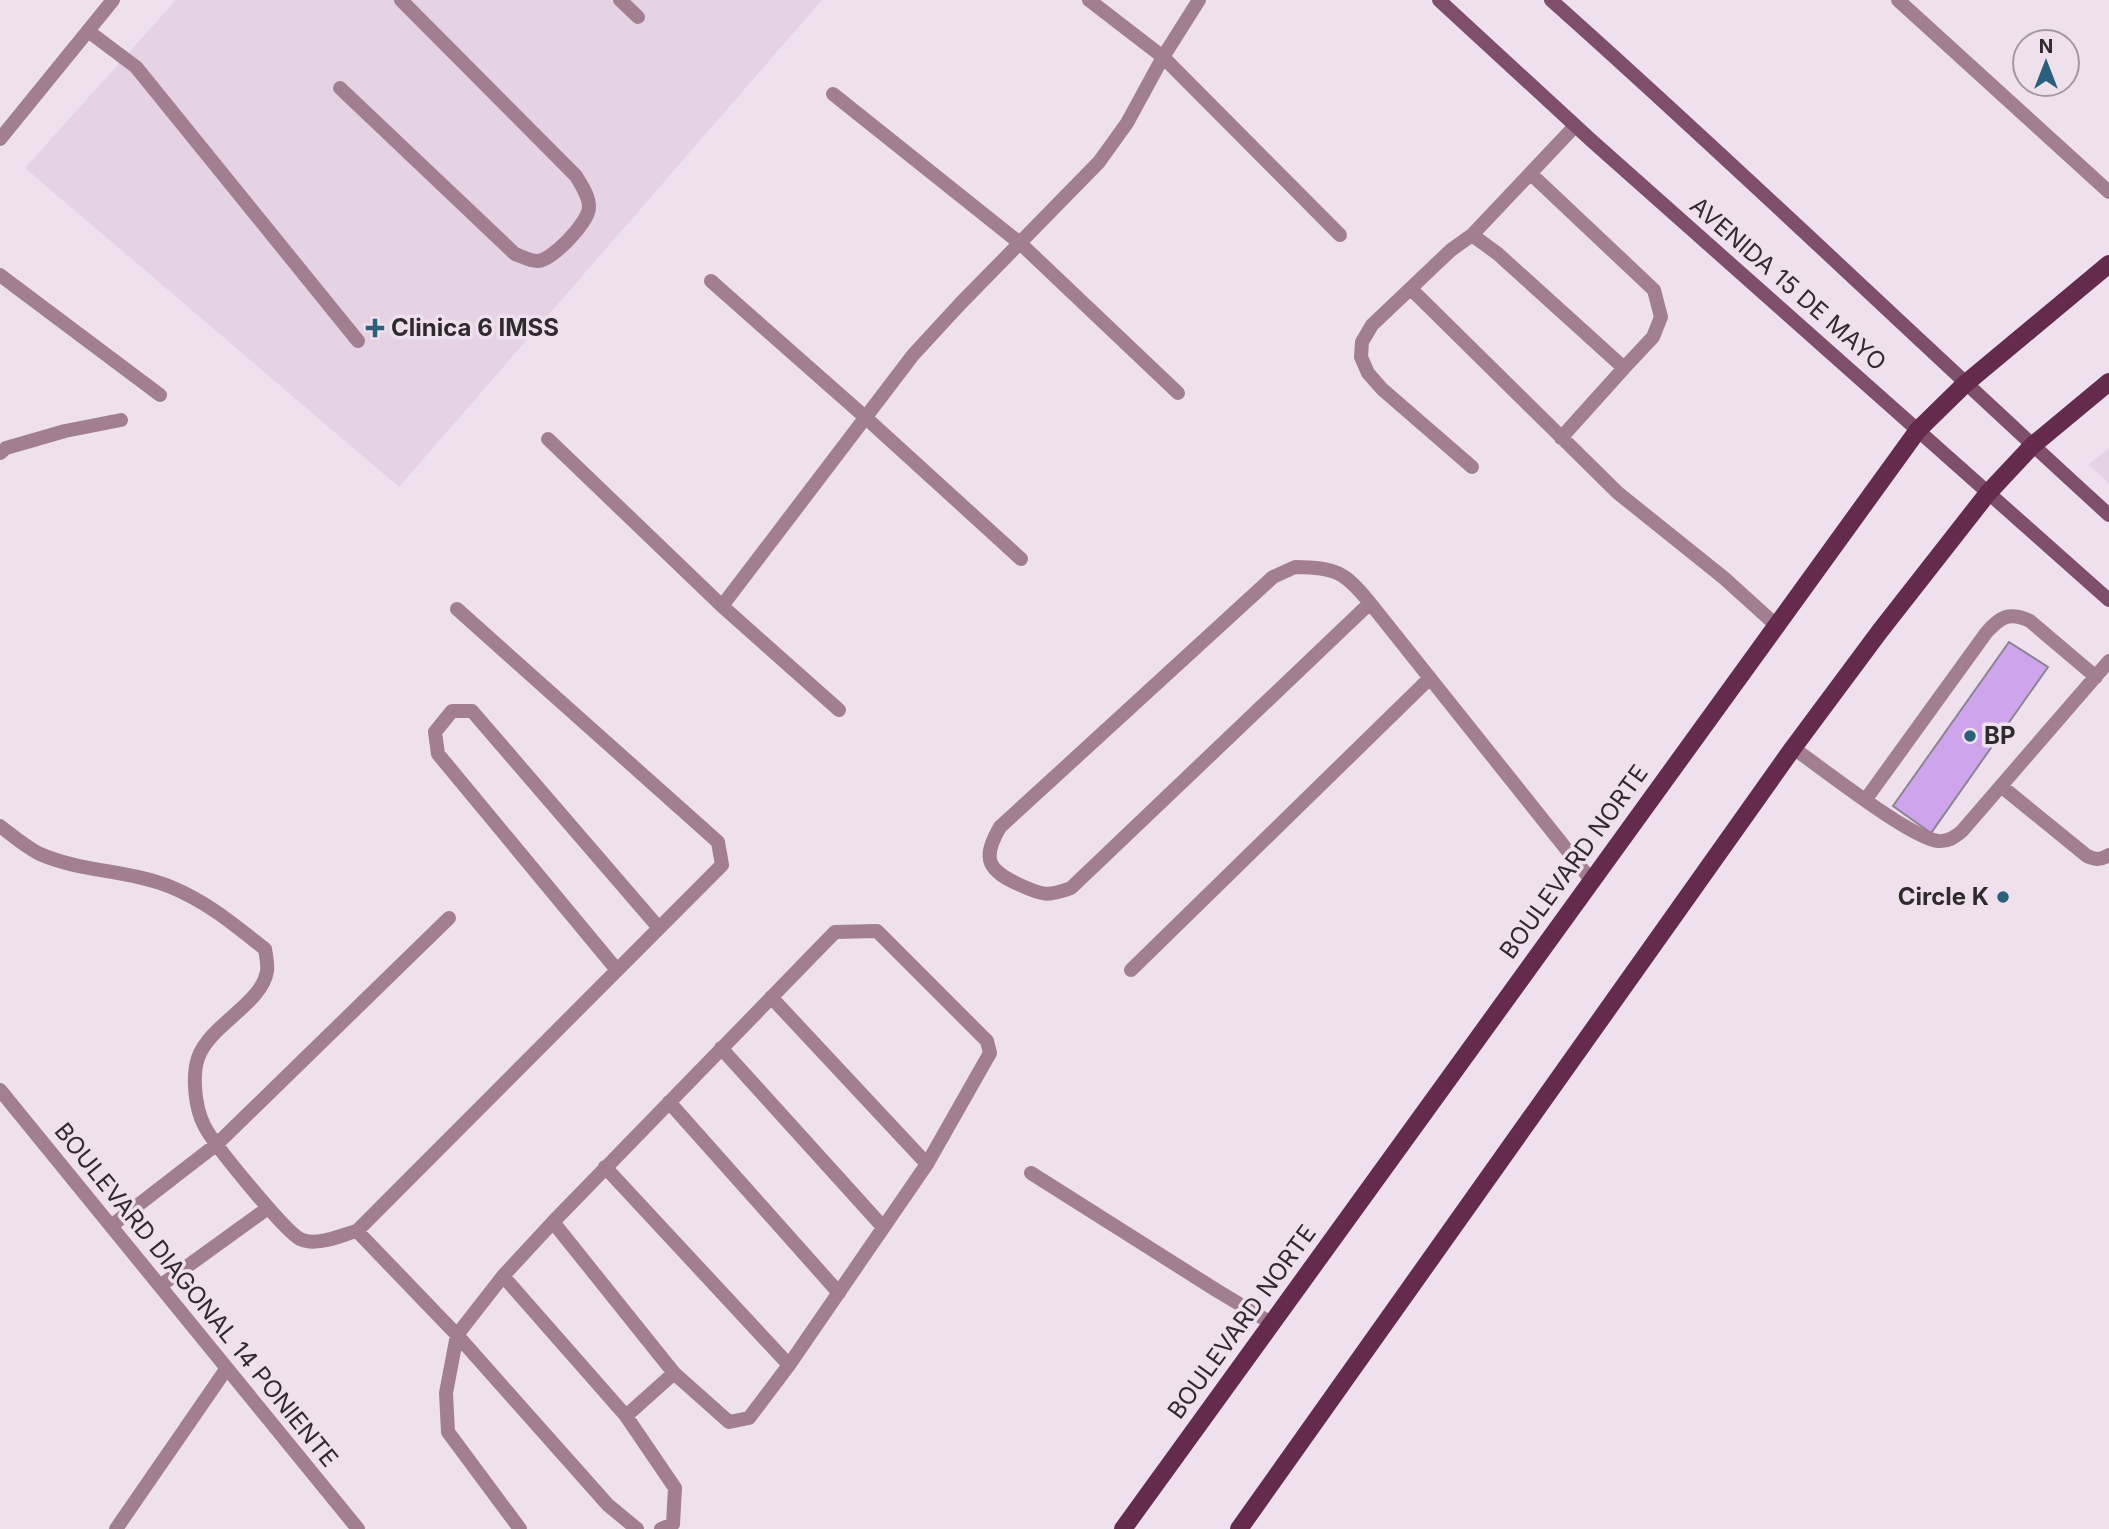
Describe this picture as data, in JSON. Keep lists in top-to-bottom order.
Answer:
{
  "streets": {
    "main road": ["AVENIDA 15 DE MAYO", "BOULEVARD NORTE"],
    "street": ["BOULEVARD DIAGONAL 14 PONIENTE"]
  },
  "crossings": [
    ["AVENIDA 15 DE MAYO", "BOULEVARD NORTE"]
  ],
  "places": {
    "health": ["Clinica 6 IMSS"],
    "other": ["BP", "Circle K"]
  },
  "north": "top"
}
